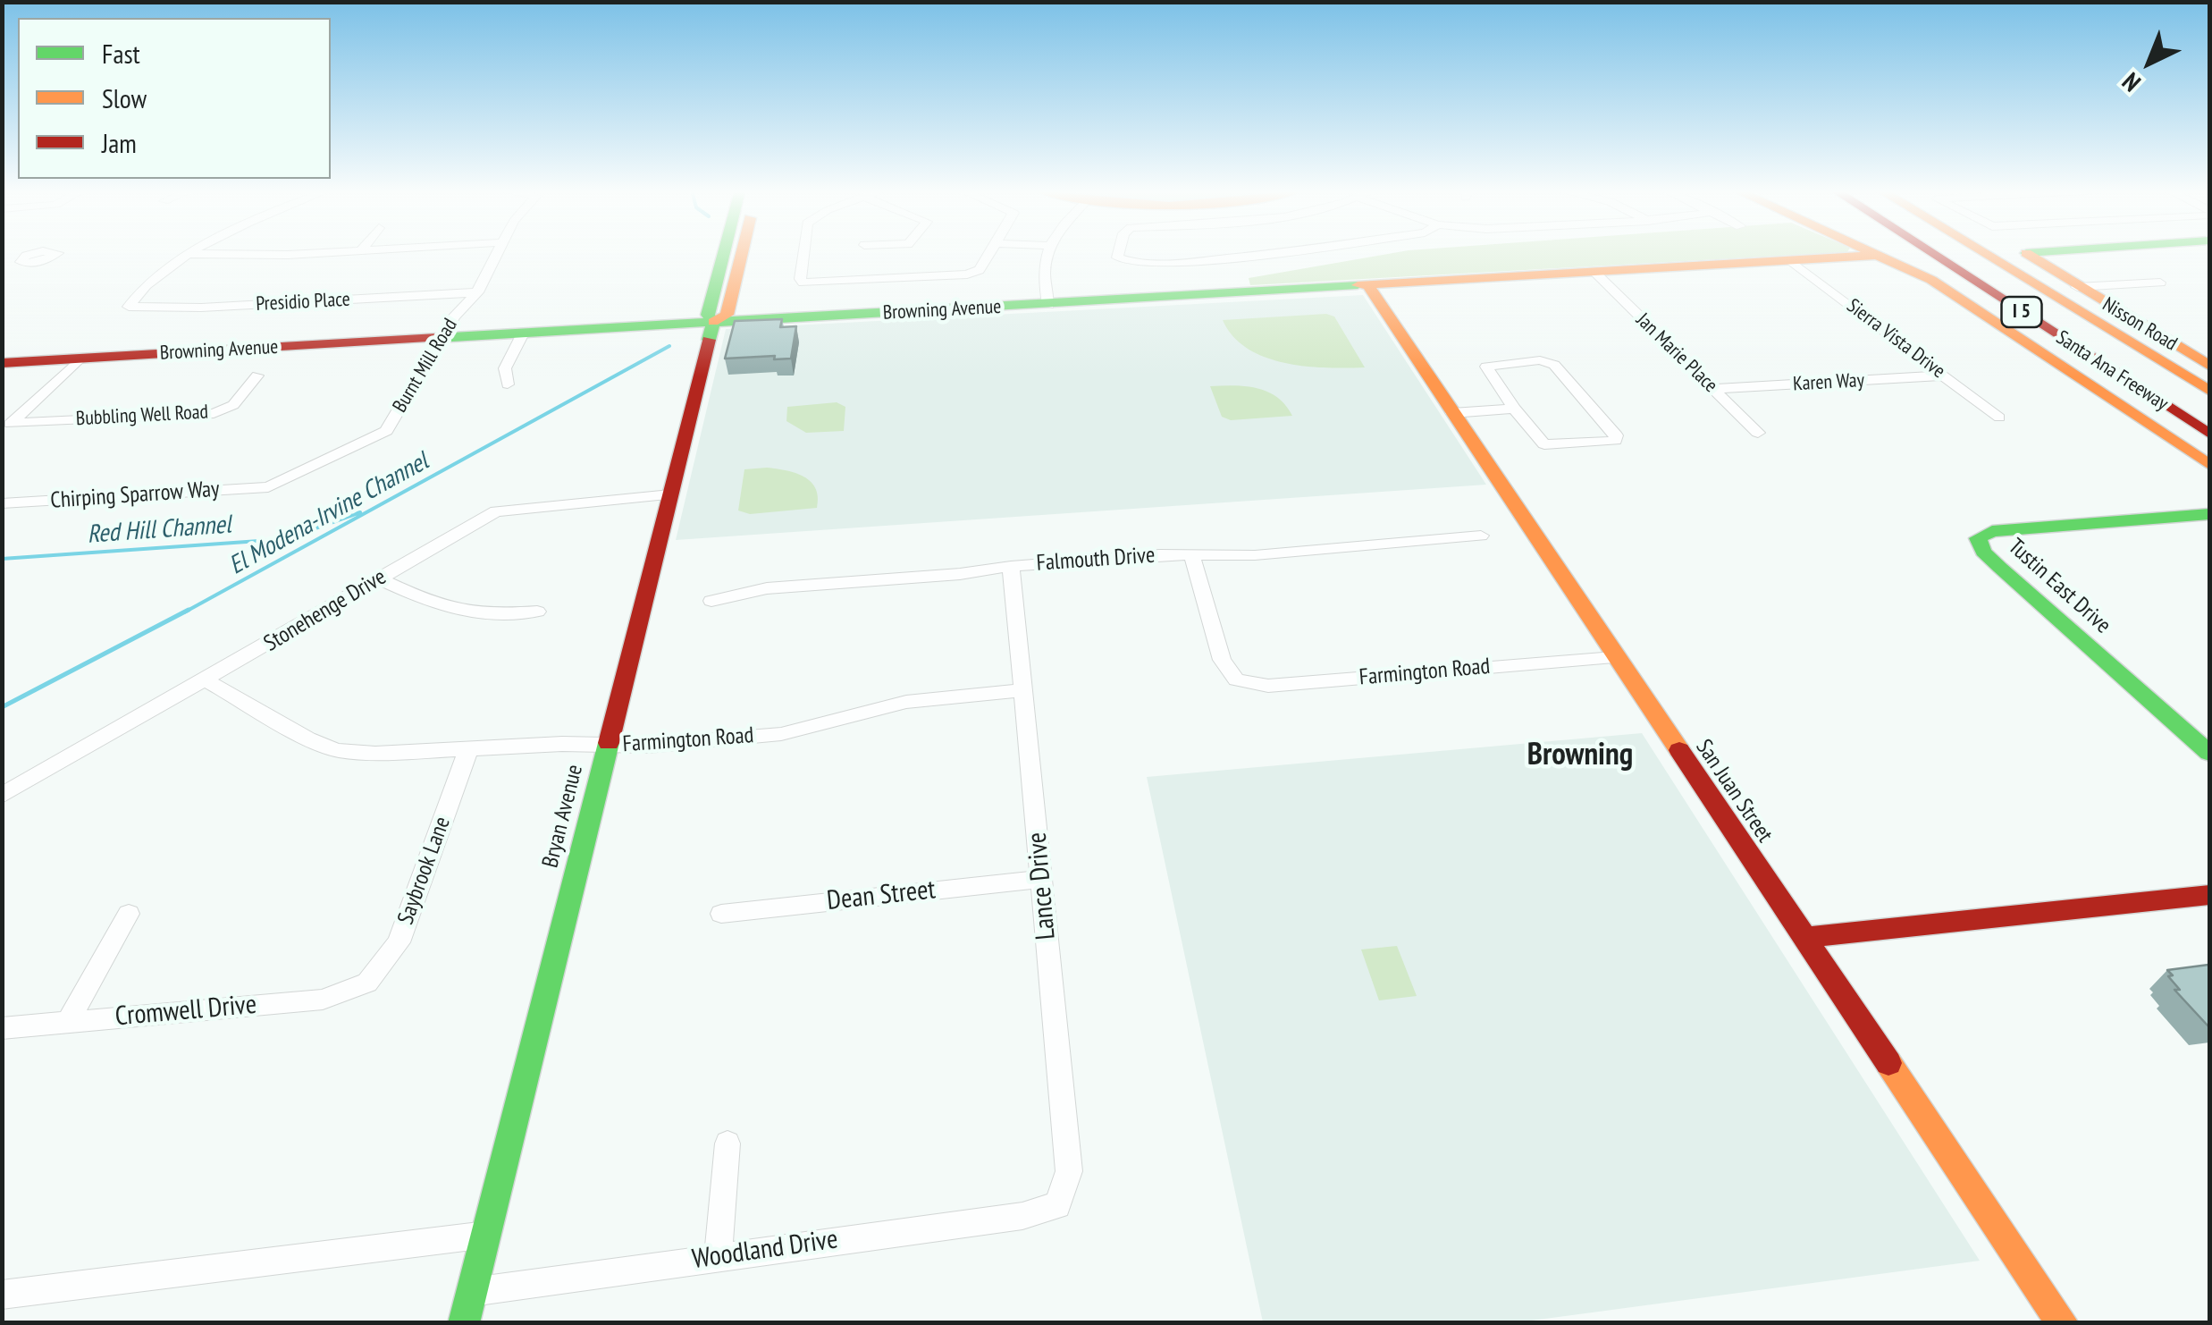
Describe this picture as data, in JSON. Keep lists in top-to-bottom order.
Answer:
{
  "streets": {
    "main road": [
      "Browning Avenue",
      "I 5",
      "Nisson Road",
      "Santa Ana Freeway",
      "Tustin East Drive",
      "San Juan Street",
      "Bryan Avenue"
    ],
    "street": [
      "Presidio Place",
      "Sierra Vista Drive",
      "Jan Marie Place",
      "Burnt Mill Road",
      "Karen Way",
      "Bubbling Well Road",
      "Chirping Sparrow Way",
      "Falmouth Drive",
      "Stonehenge Drive",
      "Farmington Road",
      "Saybrook Lane",
      "Lance Drive",
      "Dean Street",
      "Cromwell Drive",
      "Woodland Drive"
    ]
  },
  "crossings": [
    ["Presidio Place", "Burnt Mill Road"],
    ["Browning Avenue", "Sierra Vista Drive"],
    ["Browning Avenue", "Jan Marie Place"],
    ["Browning Avenue", "Burnt Mill Road"],
    ["Browning Avenue", "San Juan Street"],
    ["Browning Avenue", "Bryan Avenue"],
    ["Sierra Vista Drive", "Karen Way"],
    ["Jan Marie Place", "Karen Way"],
    ["Burnt Mill Road", "Chirping Sparrow Way"],
    ["Falmouth Drive", "Farmington Road"],
    ["Falmouth Drive", "Lance Drive"],
    ["Stonehenge Drive", "Farmington Road"],
    ["Stonehenge Drive", "Bryan Avenue"],
    ["Farmington Road", "San Juan Street"],
    ["Farmington Road", "Bryan Avenue"],
    ["Farmington Road", "Saybrook Lane"],
    ["Farmington Road", "Lance Drive"],
    ["Bryan Avenue", "Woodland Drive"],
    ["Saybrook Lane", "Cromwell Drive"],
    ["Lance Drive", "Dean Street"],
    ["Lance Drive", "Woodland Drive"]
  ],
  "districts": ["Browning"],
  "water": ["El Modena-Irvine Channel", "Red Hill Channel"],
  "legend": ["Fast", "Slow", "Jam"],
  "north": "bottom left"
}
